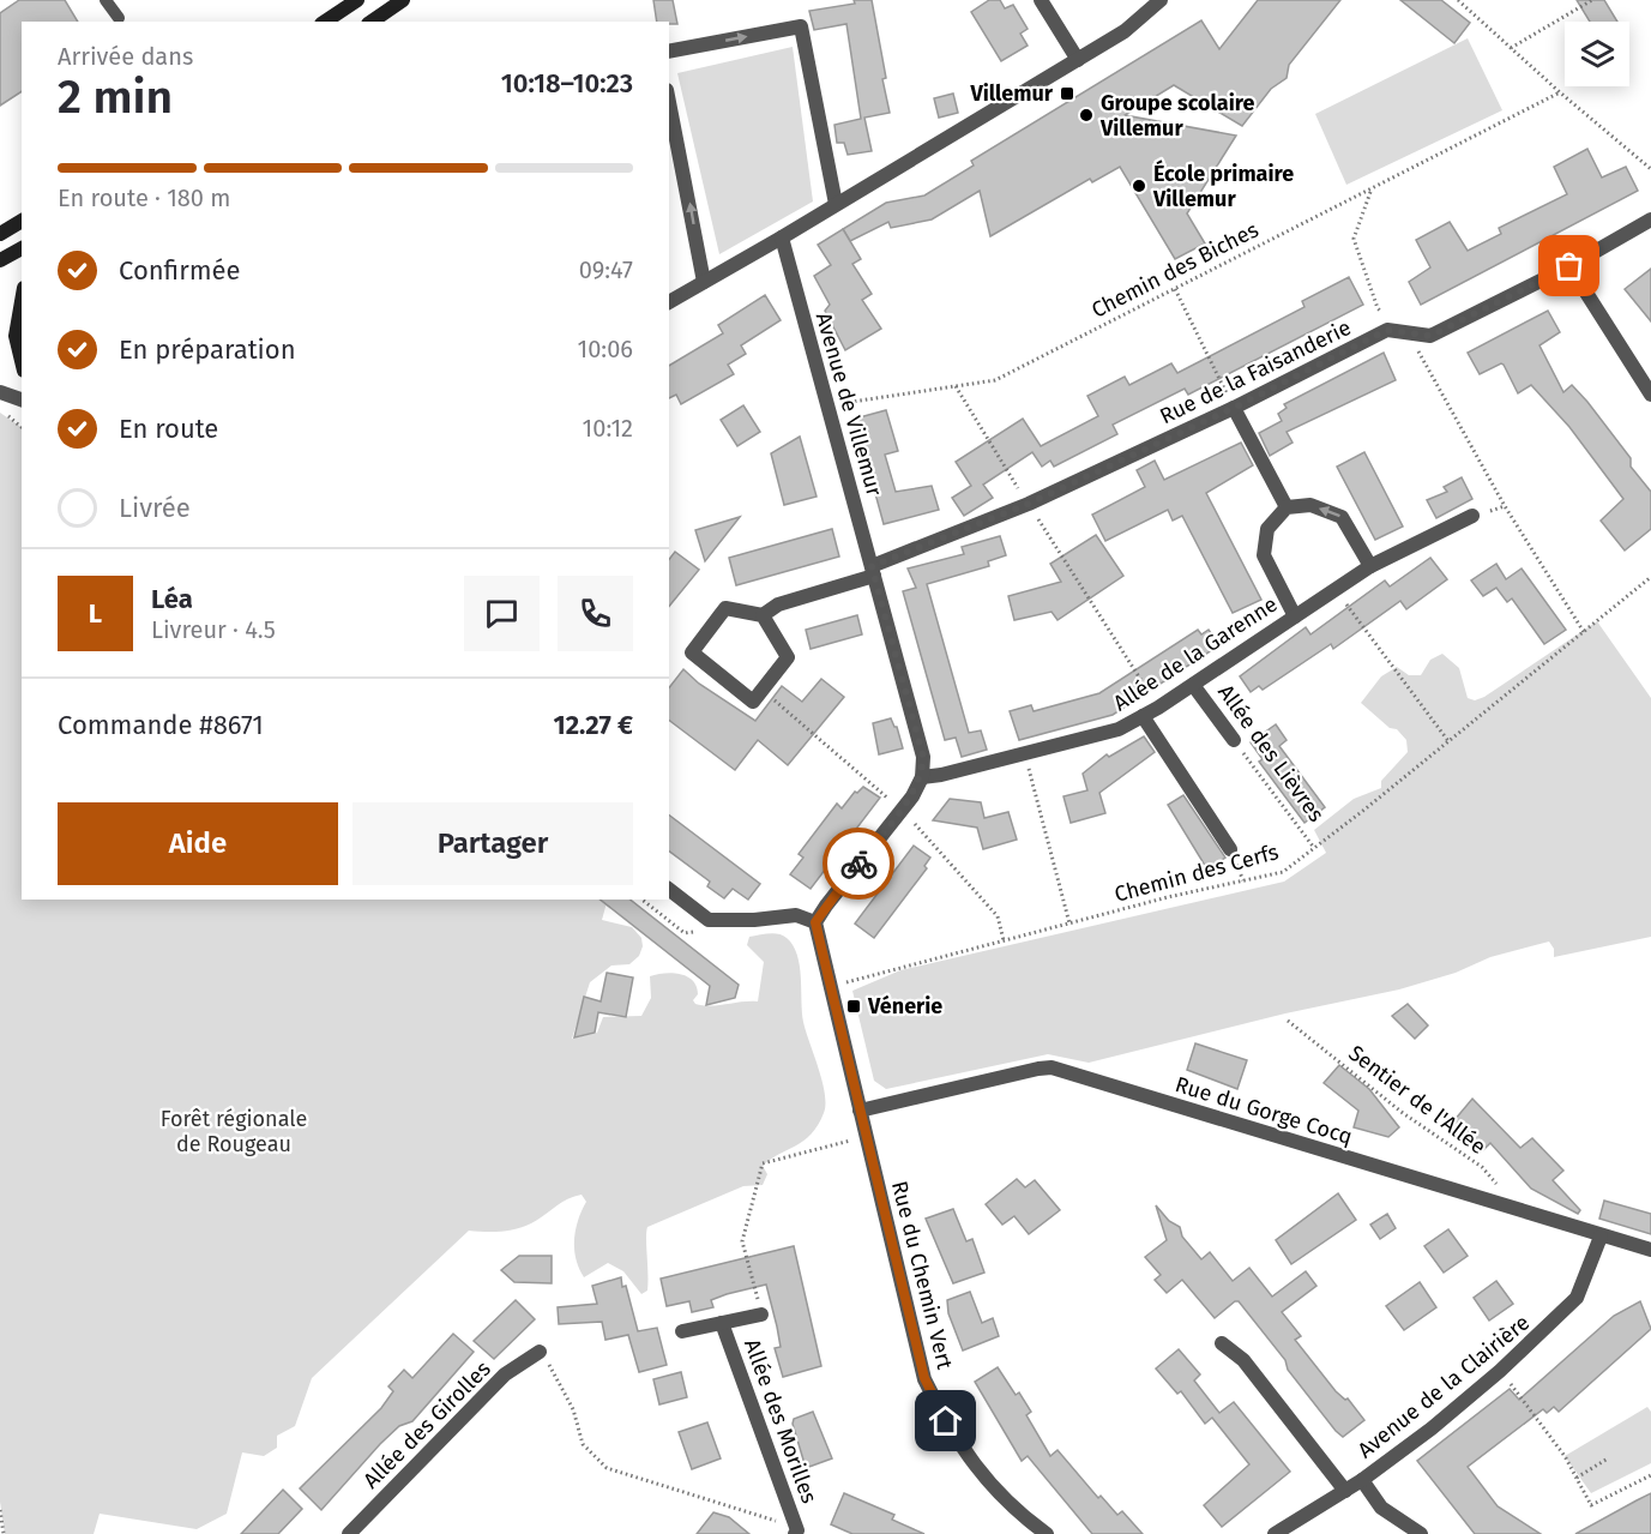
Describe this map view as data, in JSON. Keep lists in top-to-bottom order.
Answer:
{
  "streets": {
    "street": [
      "Rue de la Faisanderie",
      "Avenue de Villemur",
      "Allée de la Garenne",
      "Allée des Lièvres",
      "Rue du Gorge Cocq",
      "Rue du Chemin Vert",
      "Avenue de la Clairière",
      "Allée des Morilles",
      "Allée des Girolles"
    ],
    "path": ["Chemin des Biches", "Chemin des Cerfs", "Sentier de l'Allée"]
  },
  "crossings": [
    ["Chemin des Biches", "Avenue de Villemur"],
    ["Rue de la Faisanderie", "Avenue de Villemur"],
    ["Avenue de Villemur", "Allée de la Garenne"],
    ["Allée de la Garenne", "Allée des Lièvres"],
    ["Allée des Lièvres", "Chemin des Cerfs"],
    ["Chemin des Cerfs", "Rue du Chemin Vert"],
    ["Rue du Gorge Cocq", "Rue du Chemin Vert"],
    ["Rue du Gorge Cocq", "Avenue de la Clairière"]
  ],
  "parks": ["Forêt régionale de Rougeau"],
  "places": {
    "transit": ["Villemur", "Vénerie"],
    "other": ["Groupe scolaire Villemur", "École primaire Villemur"]
  },
  "page": {
    "heading": ["2 min", "Arrivée dans", "10:18–10:23"],
    "panel": [
      "Léa",
      "Livreur · 4.5",
      "Commande #8671",
      "12.27 €"
    ],
    "bar": "En route · 180 m",
    "list": [
      ["Confirmée", "09:47"],
      ["En préparation", "10:06"],
      ["En route", "10:12"],
      "Livrée"
    ],
    "round": "L",
    "buttons": ["Aide", "Partager"]
  }
}
